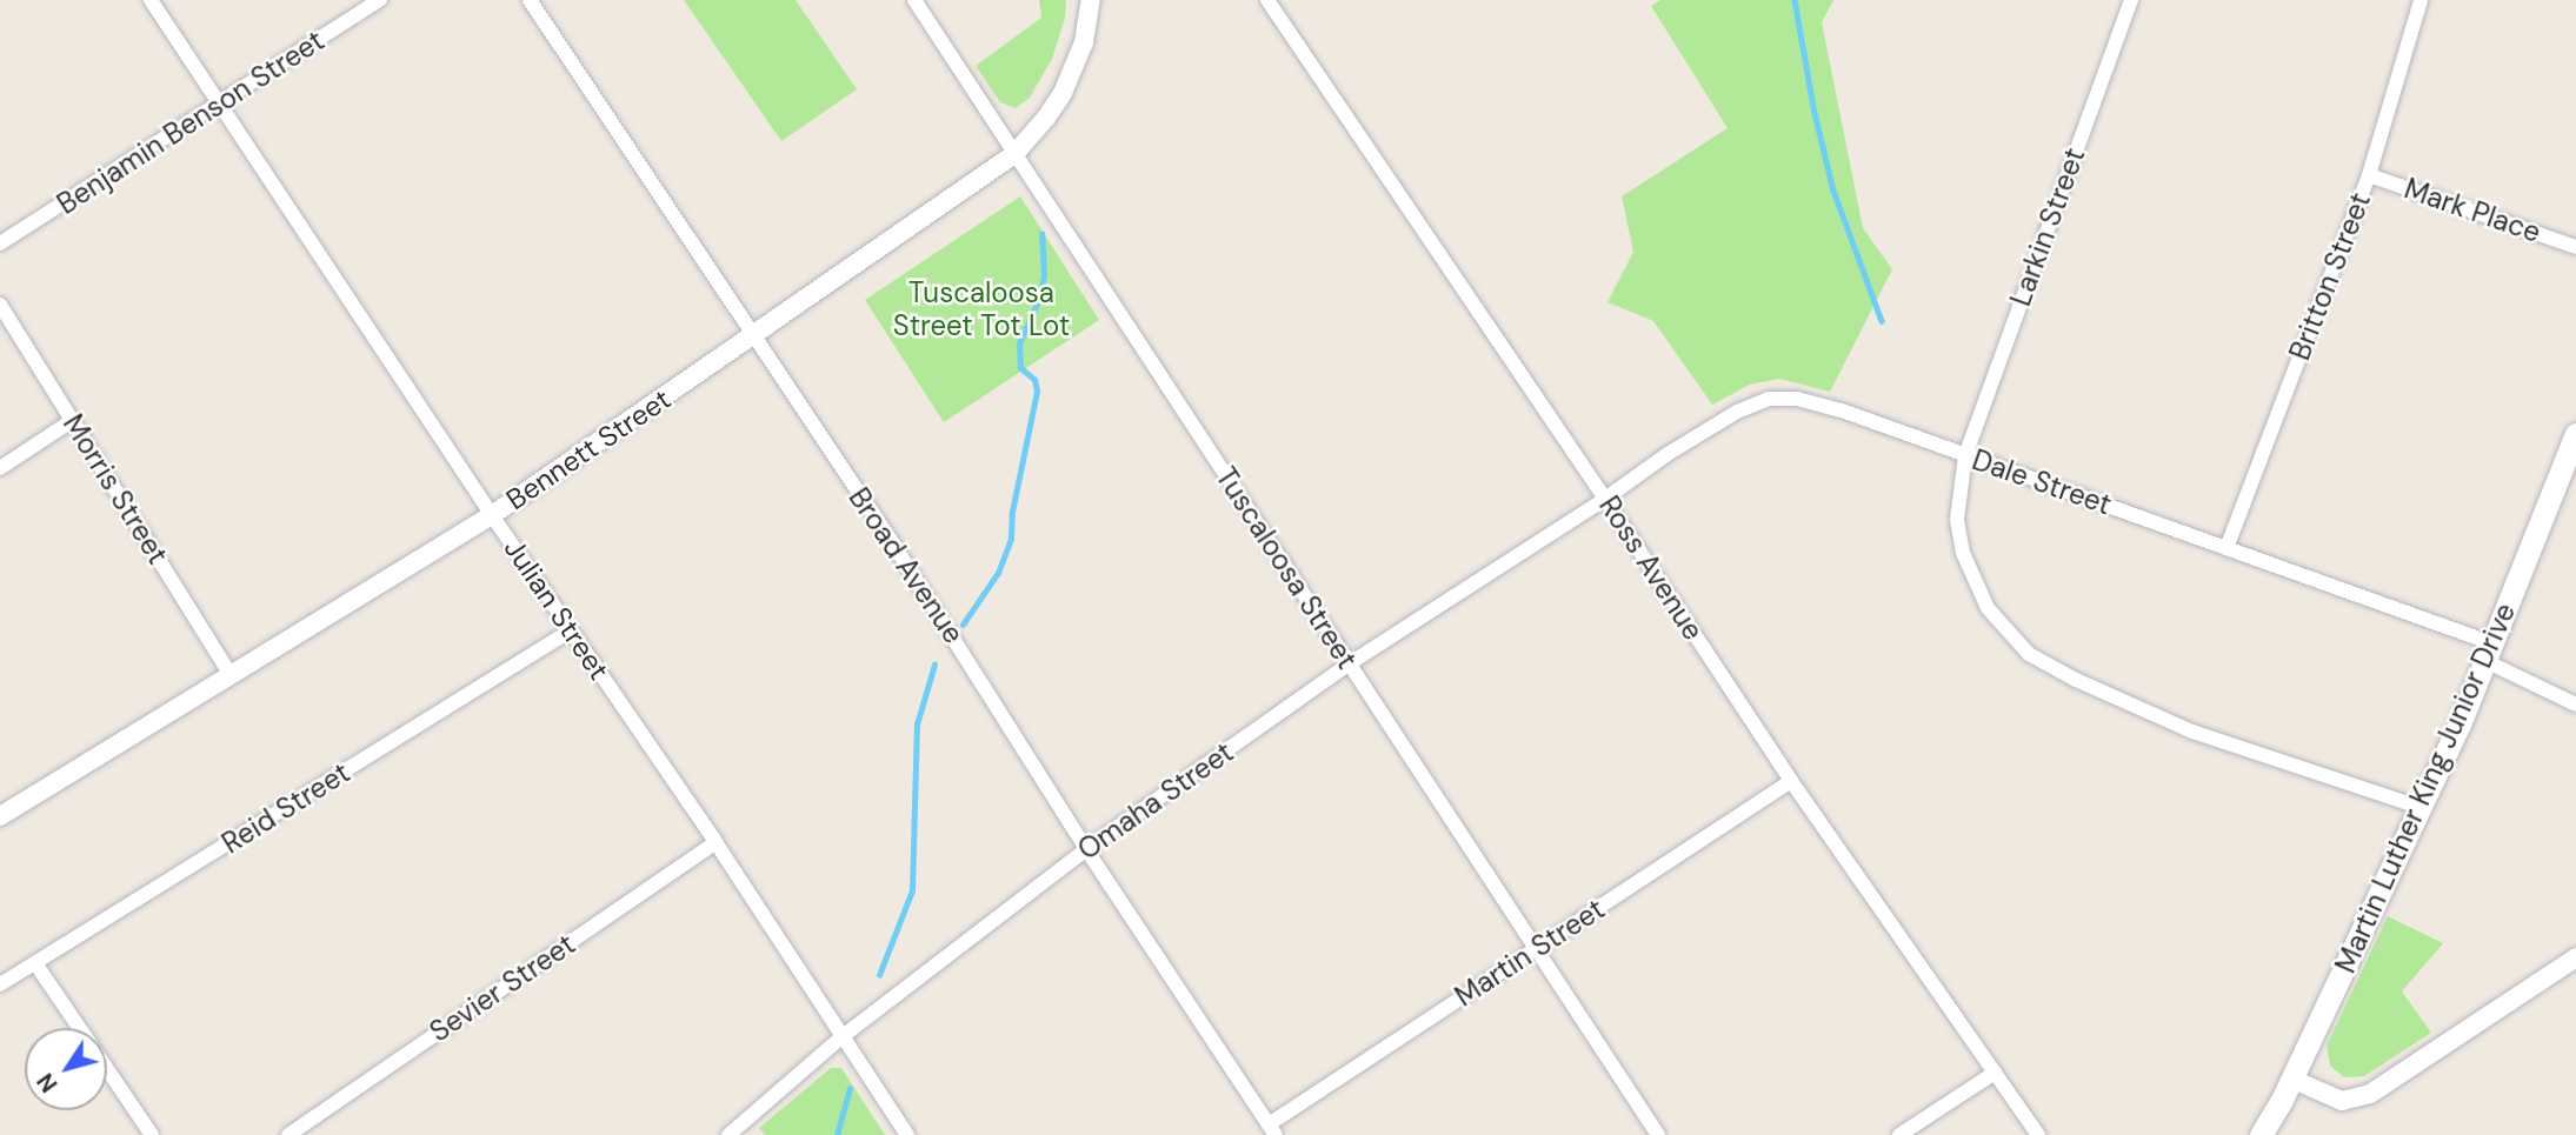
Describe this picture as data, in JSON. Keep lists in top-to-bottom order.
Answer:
{
  "streets": {
    "main road": ["Martin Luther King Junior Drive"],
    "street": [
      "Benjamin Benson Street",
      "Mark Place",
      "Larkin Street",
      "Britton Street",
      "Bennett Street",
      "Dale Street",
      "Morris Street",
      "Broad Avenue",
      "Tuscaloosa Street",
      "Ross Avenue",
      "Julian Street",
      "Omaha Street",
      "Reid Street",
      "Martin Street",
      "Sevier Street"
    ]
  },
  "crossings": [
    ["Benjamin Benson Street", "Julian Street"],
    ["Mark Place", "Britton Street"],
    ["Larkin Street", "Dale Street"],
    ["Larkin Street", "Martin Luther King Junior Drive"],
    ["Britton Street", "Dale Street"],
    ["Bennett Street", "Morris Street"],
    ["Bennett Street", "Broad Avenue"],
    ["Bennett Street", "Tuscaloosa Street"],
    ["Bennett Street", "Julian Street"],
    ["Dale Street", "Ross Avenue"],
    ["Dale Street", "Martin Luther King Junior Drive"],
    ["Dale Street", "Omaha Street"],
    ["Broad Avenue", "Omaha Street"],
    ["Broad Avenue", "Martin Street"],
    ["Tuscaloosa Street", "Omaha Street"],
    ["Tuscaloosa Street", "Martin Street"],
    ["Ross Avenue", "Omaha Street"],
    ["Ross Avenue", "Martin Street"],
    ["Julian Street", "Omaha Street"],
    ["Julian Street", "Reid Street"],
    ["Julian Street", "Sevier Street"]
  ],
  "parks": ["Tuscaloosa Street Tot Lot"],
  "north": "bottom left"
}
